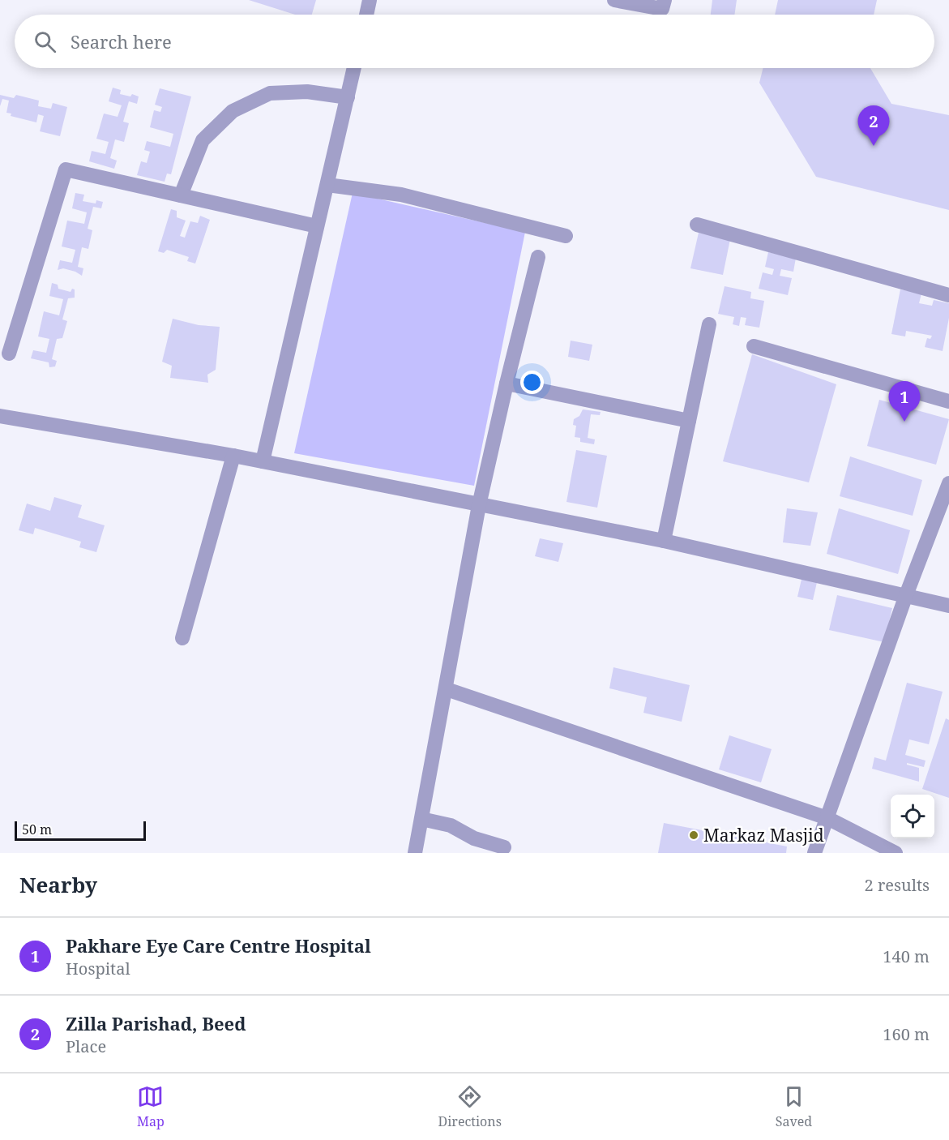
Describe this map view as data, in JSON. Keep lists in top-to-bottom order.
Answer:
{
  "places": ["Markaz Masjid"],
  "scale_bar": "50 m",
  "page": {
    "search": "Search here",
    "pins": ["2", "1"],
    "scale": "50 m",
    "heading": ["Nearby", "2 results"],
    "list": [
      {
        "mark": "1",
        "name": "Pakhare Eye Care Centre Hospital",
        "note": "Hospital",
        "value": "140 m"
      },
      {
        "mark": "2",
        "name": "Zilla Parishad, Beed",
        "note": "Place",
        "value": "160 m"
      }
    ],
    "nav": ["Map", "Directions", "Saved"]
  }
}
